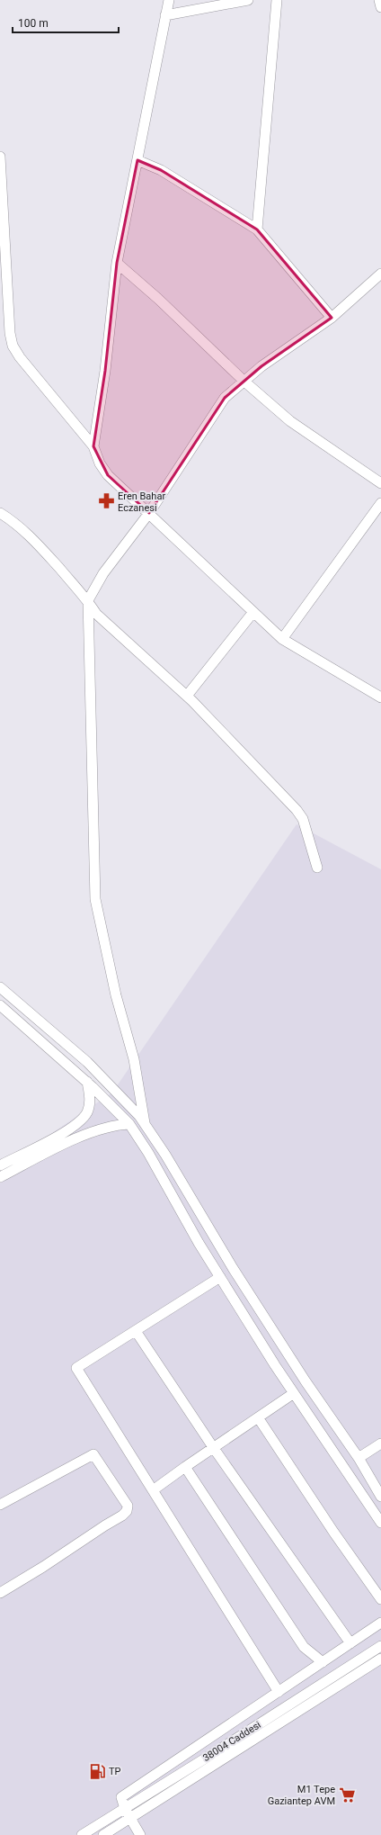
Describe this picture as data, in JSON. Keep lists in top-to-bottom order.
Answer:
{
  "streets": {
    "street": ["38004 Caddesi"]
  },
  "places": {
    "pharmacy": ["Eren Bahar Eczanesi"],
    "fuel station": ["TP"],
    "supermarket": ["M1 Tepe Gaziantep AVM"]
  },
  "scale_bar": "100 m"
}
